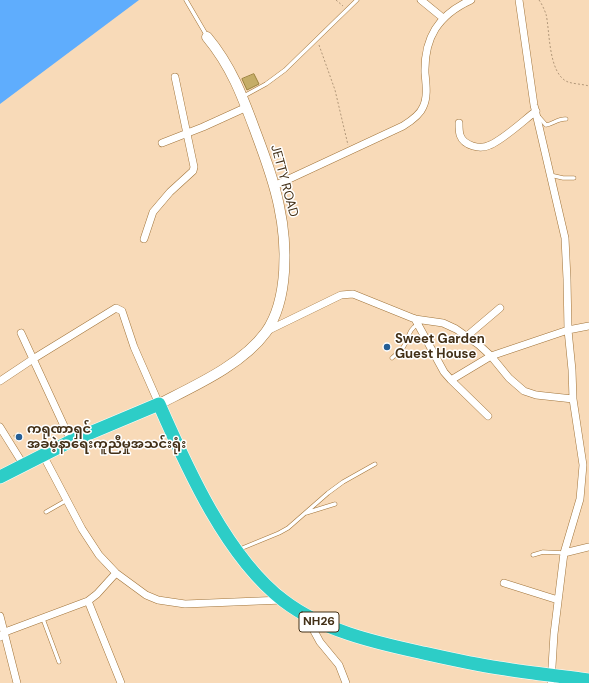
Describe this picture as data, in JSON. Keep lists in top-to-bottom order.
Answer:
{
  "streets": {
    "highway": ["NH26"],
    "street": ["JETTY ROAD"]
  },
  "crossings": [
    ["JETTY ROAD", "NH26"]
  ],
  "places": ["Sweet Garden Guest House", "ကရုဏာရှင် အခမဲ့နာရေးကူညီမှုအသင်းရုံး"]
}
